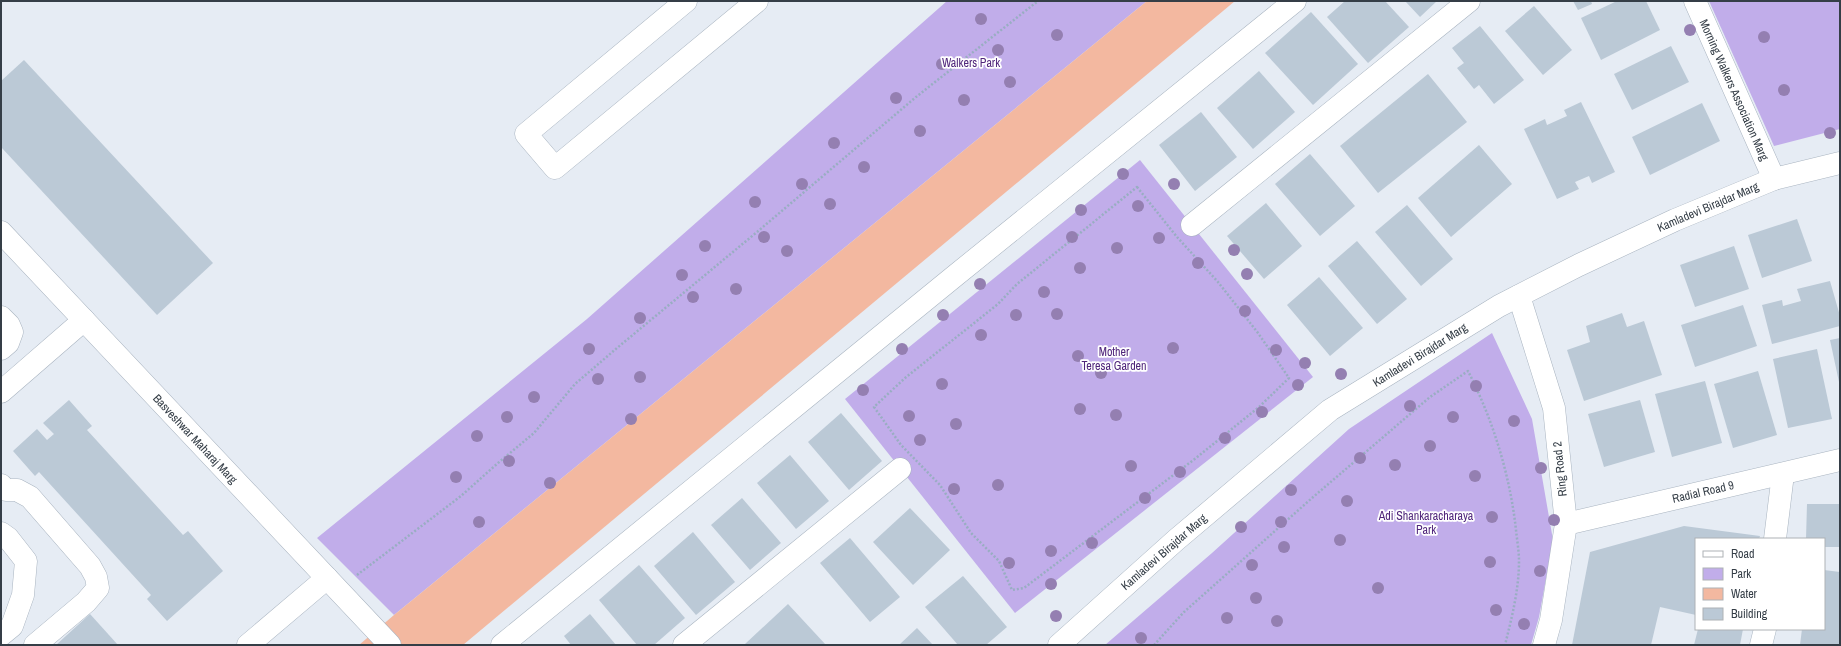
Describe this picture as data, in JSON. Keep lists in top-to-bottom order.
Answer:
{
  "streets": {
    "street": [
      "Morning Walkers Association Marg",
      "Kamladevi Birajdar Marg",
      "Basveshwar Maharaj Marg",
      "Ring Road 2",
      "Radial Road 9"
    ]
  },
  "crossings": [
    ["Morning Walkers Association Marg", "Kamladevi Birajdar Marg"],
    ["Kamladevi Birajdar Marg", "Ring Road 2"],
    ["Ring Road 2", "Radial Road 9"]
  ],
  "parks": ["Walkers Park", "Mother Teresa Garden", "Adi Shankaracharaya Park"],
  "legend": [
    "Road",
    "Park",
    "Water",
    "Building"
  ]
}
